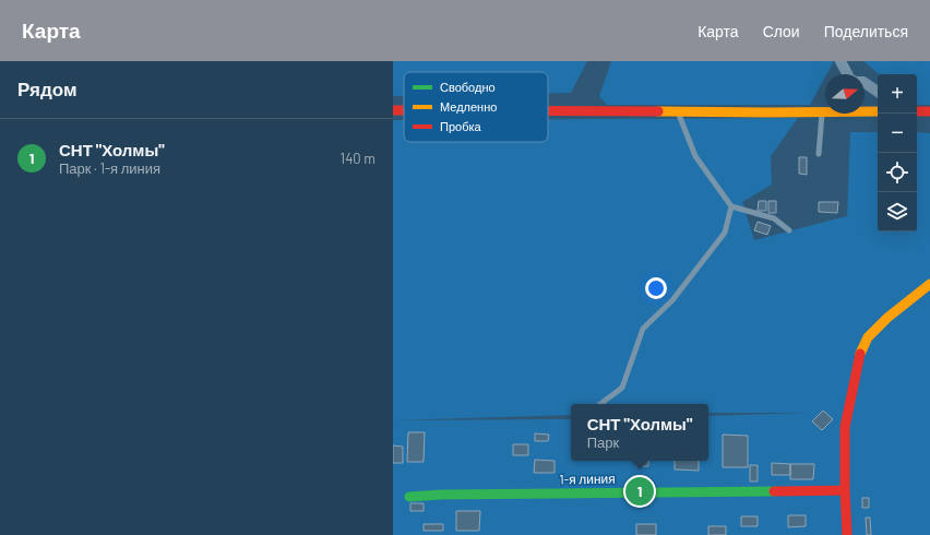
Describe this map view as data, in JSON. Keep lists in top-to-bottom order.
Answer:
{
  "streets": {
    "street": ["1-я линия"]
  },
  "legend": ["Свободно", "Медленно", "Пробка"],
  "north": "right",
  "page": {
    "header": "Карта",
    "nav": ["Карта", "Слои", "Поделиться"],
    "heading": "Рядом",
    "map_buttons": ["+", "−"],
    "list": [
      {
        "mark": "1",
        "name": "СНТ \"Холмы\"",
        "note": "Парк · 1-я линия",
        "value": "140 m"
      }
    ],
    "popup": ["СНТ \"Холмы\"", "Парк"],
    "pins": "1"
  }
}
